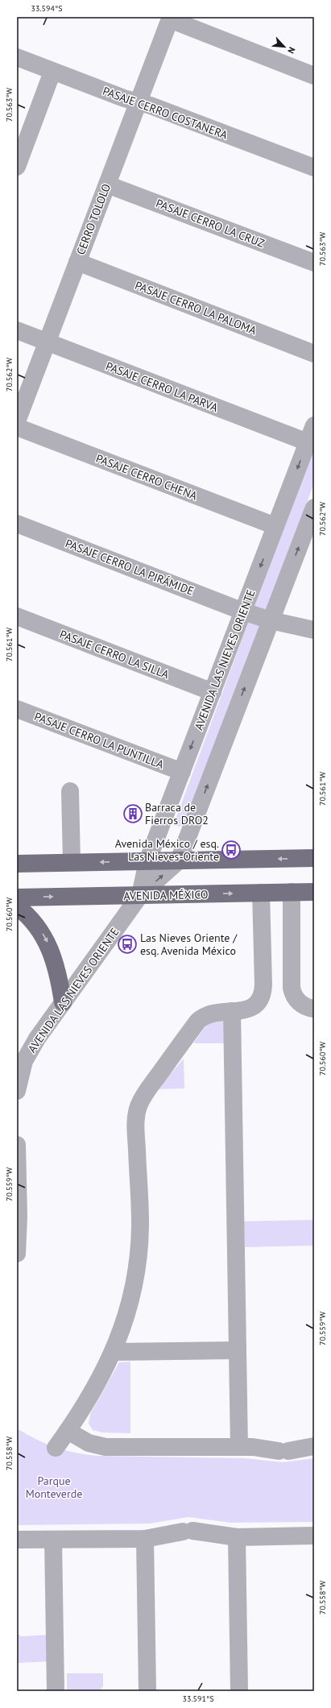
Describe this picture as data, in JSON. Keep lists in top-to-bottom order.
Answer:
{
  "streets": {
    "main road": ["AVENIDA MÉXICO"],
    "street": [
      "PASAJE CERRO COSTANERA",
      "CERRO TOLOLO",
      "PASAJE CERRO LA CRUZ",
      "PASAJE CERRO LA PALOMA",
      "PASAJE CERRO LA PARVA",
      "PASAJE CERRO CHENA",
      "PASAJE CERRO LA PIRÁMIDE",
      "PASAJE CERRO LA SILLA",
      "AVENIDA LAS NIEVES ORIENTE",
      "PASAJE CERRO LA PUNTILLA"
    ]
  },
  "crossings": [
    ["PASAJE CERRO COSTANERA", "CERRO TOLOLO"],
    ["CERRO TOLOLO", "PASAJE CERRO LA CRUZ"],
    ["CERRO TOLOLO", "PASAJE CERRO LA PALOMA"],
    ["CERRO TOLOLO", "PASAJE CERRO LA PARVA"],
    ["PASAJE CERRO LA PARVA", "AVENIDA LAS NIEVES ORIENTE"],
    ["PASAJE CERRO CHENA", "AVENIDA LAS NIEVES ORIENTE"],
    ["PASAJE CERRO LA PIRÁMIDE", "AVENIDA LAS NIEVES ORIENTE"],
    ["PASAJE CERRO LA SILLA", "AVENIDA LAS NIEVES ORIENTE"],
    ["AVENIDA LAS NIEVES ORIENTE", "PASAJE CERRO LA PUNTILLA"],
    ["AVENIDA LAS NIEVES ORIENTE", "AVENIDA MÉXICO"]
  ],
  "parks": ["Parque Monteverde"],
  "places": {
    "building": ["Barraca de Fierros DRO2"],
    "bus stop": ["Avenida México / esq. Las Nieves-Oriente", "Las Nieves Oriente / esq. Avenida México"]
  },
  "north": "bottom right",
  "coordinates": [
    "33.594°S",
    "70.563°W",
    "70.562°W",
    "70.561°W",
    "70.560°W",
    "70.559°W",
    "70.558°W",
    "33.591°S"
  ]
}
